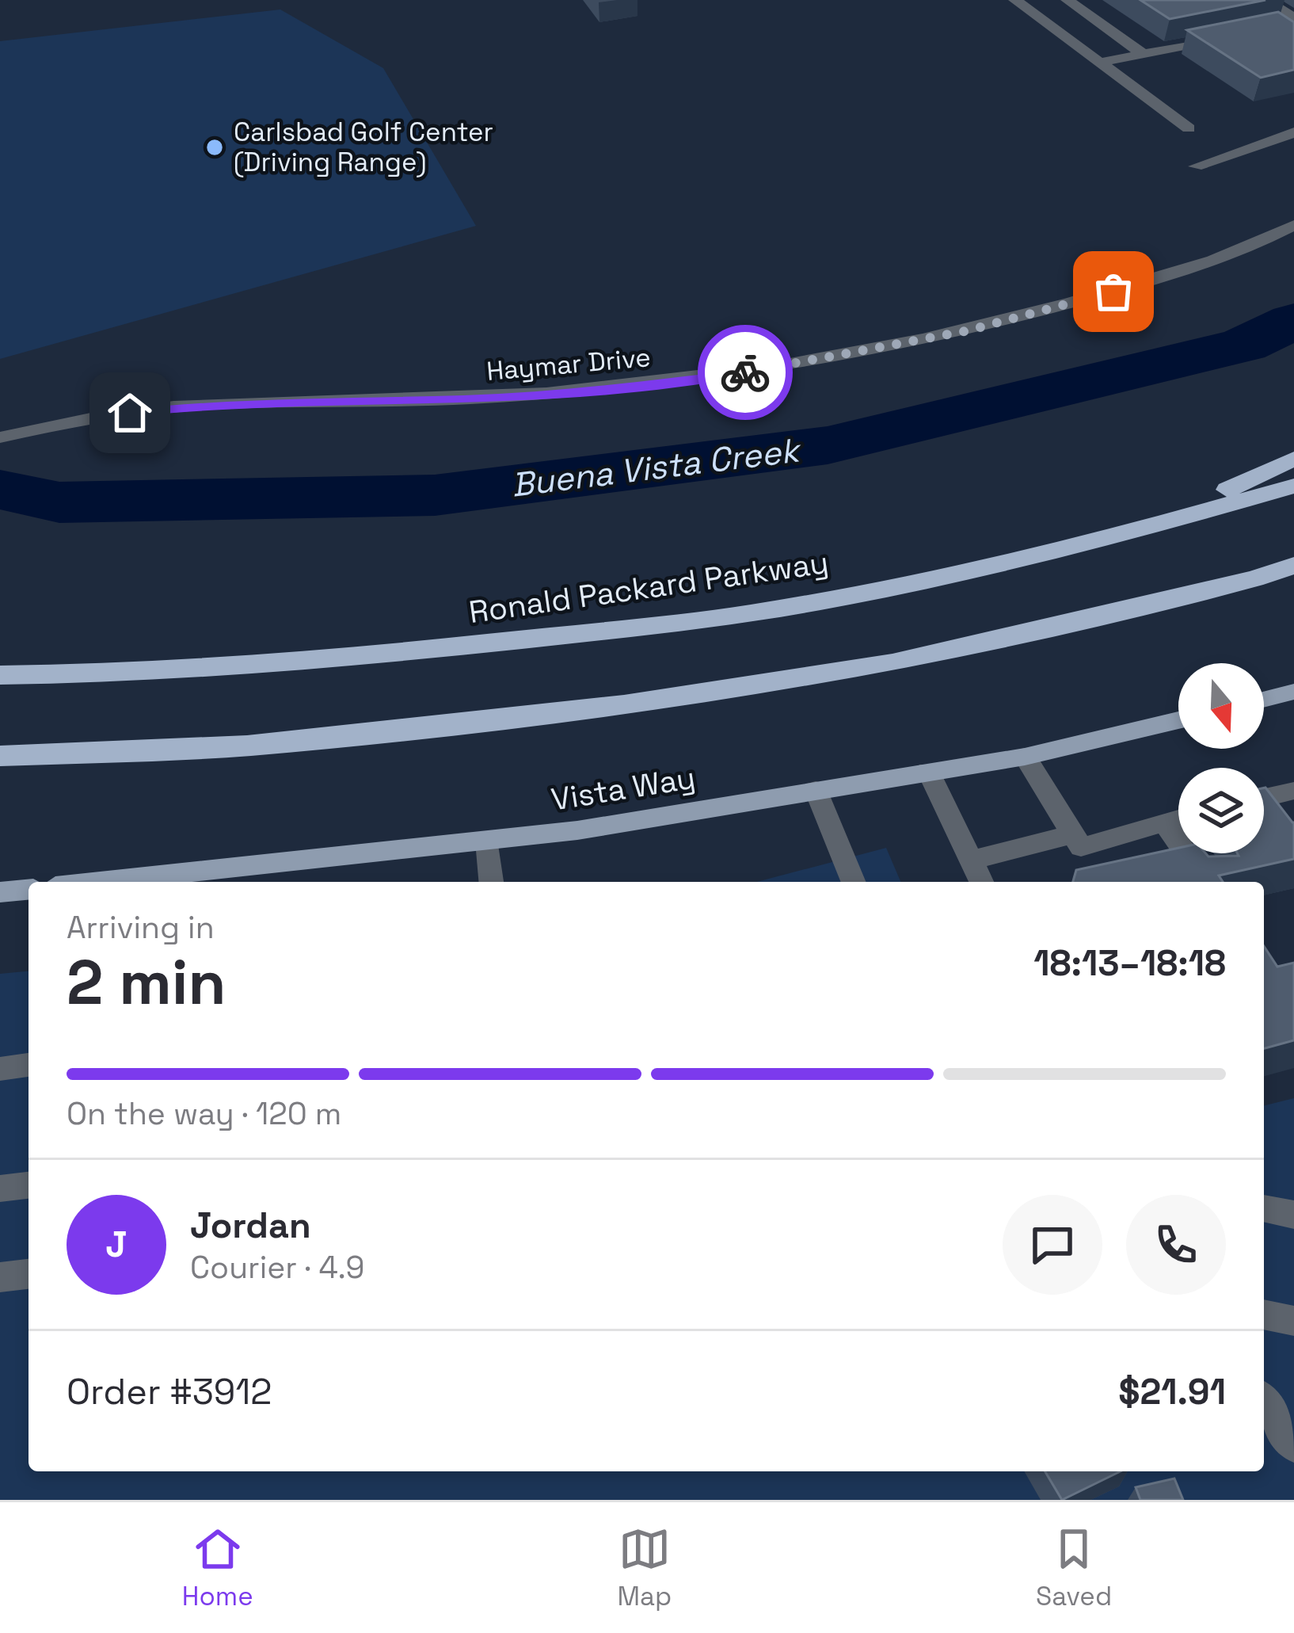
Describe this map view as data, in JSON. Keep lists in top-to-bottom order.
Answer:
{
  "streets": {
    "highway": ["Ronald Packard Parkway"],
    "main road": ["Vista Way"],
    "street": ["Haymar Drive"]
  },
  "water": ["Buena Vista Creek"],
  "places": ["Carlsbad Golf Center (Driving Range)"],
  "north": "bottom",
  "page": {
    "heading": ["2 min", "Arriving in", "18:13–18:18"],
    "panel": [
      "Jordan",
      "Courier · 4.9",
      "Order #3912",
      "$21.91"
    ],
    "bar": "On the way · 120 m",
    "round": "J",
    "tabs": ["Home", "Map", "Saved"]
  }
}
